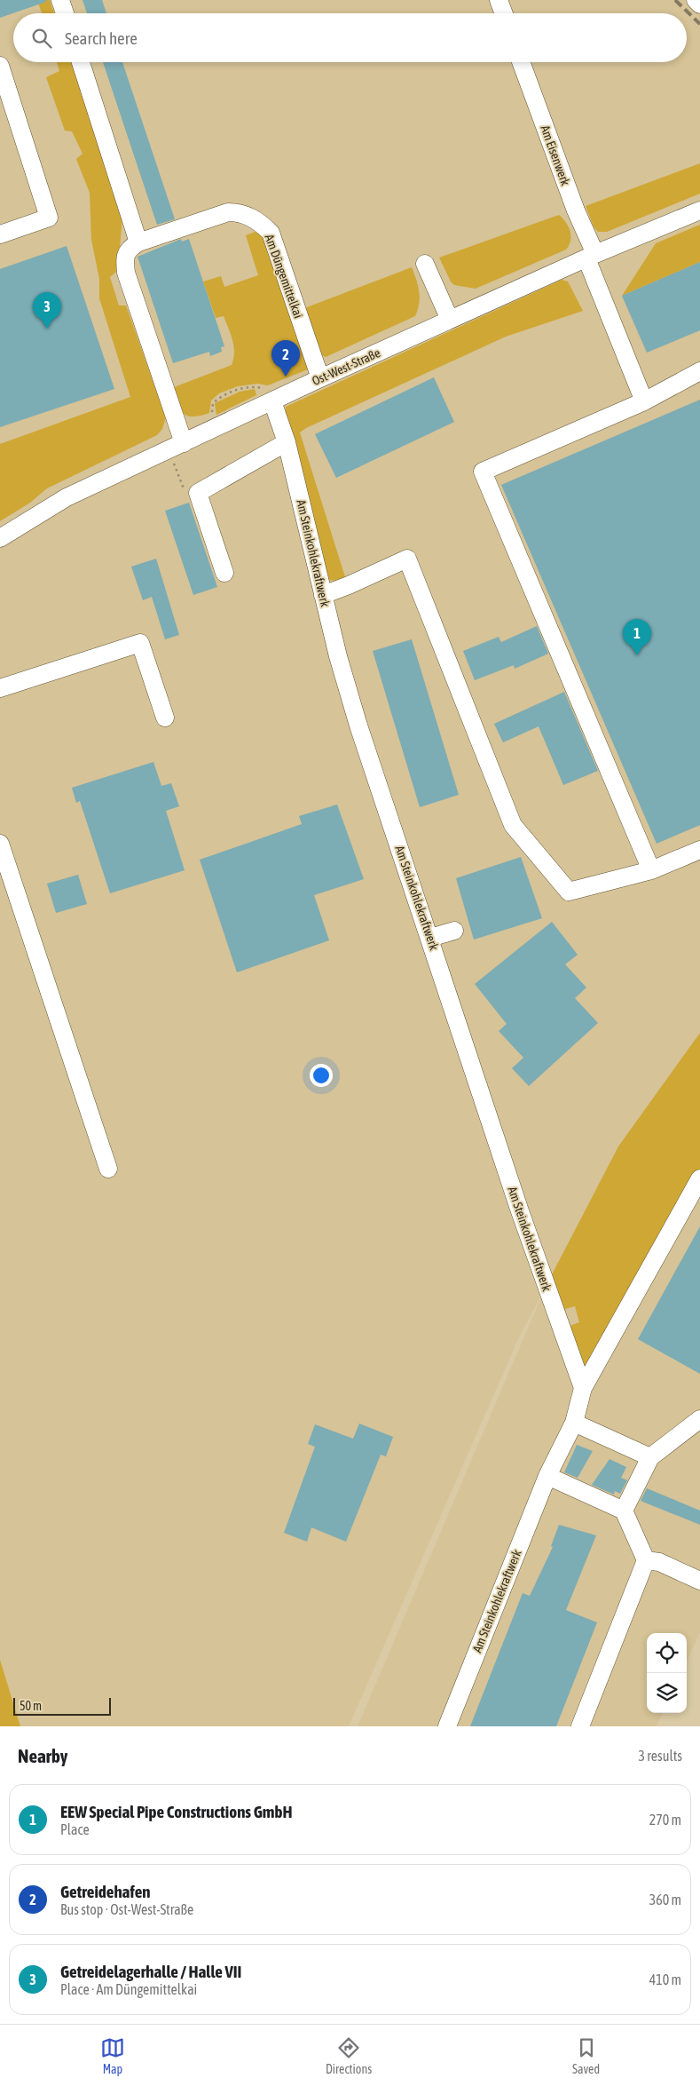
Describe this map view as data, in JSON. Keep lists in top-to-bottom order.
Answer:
{
  "streets": {
    "street": [
      "Am Eisenwerk",
      "Am Düngemittelkai",
      "Ost-West-Straße",
      "Am Steinkohlekraftwerk"
    ]
  },
  "crossings": [
    ["Am Eisenwerk", "Ost-West-Straße"],
    ["Am Düngemittelkai", "Ost-West-Straße"],
    ["Ost-West-Straße", "Am Steinkohlekraftwerk"]
  ],
  "scale_bar": "50 m",
  "page": {
    "search": "Search here",
    "pins": ["3", "2", "1"],
    "scale": "50 m",
    "heading": ["Nearby", "3 results"],
    "list": [
      {
        "mark": "1",
        "name": "EEW Special Pipe Constructions GmbH",
        "note": "Place",
        "value": "270 m"
      },
      {
        "mark": "2",
        "name": "Getreidehafen",
        "note": "Bus stop · Ost-West-Straße",
        "value": "360 m"
      },
      {
        "mark": "3",
        "name": "Getreidelagerhalle / Halle VII",
        "note": "Place · Am Düngemittelkai",
        "value": "410 m"
      }
    ],
    "nav": ["Map", "Directions", "Saved"]
  }
}
